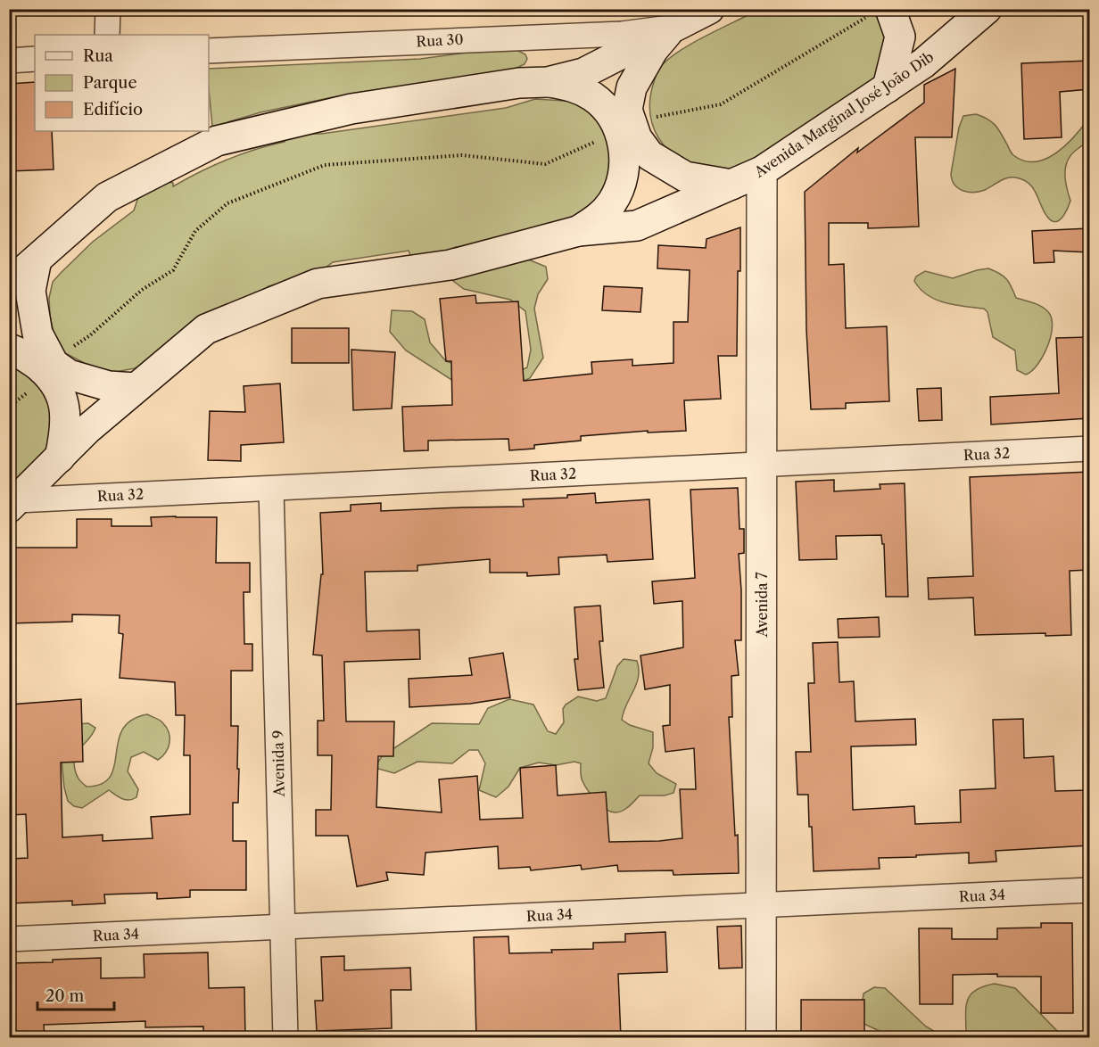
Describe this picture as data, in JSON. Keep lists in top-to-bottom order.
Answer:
{
  "streets": {
    "main road": ["Avenida Marginal José João Dib", "Avenida 7"],
    "street": [
      "Rua 30",
      "Rua 32",
      "Avenida 9",
      "Rua 34"
    ]
  },
  "crossings": [
    ["Avenida Marginal José João Dib", "Rua 32"],
    ["Avenida Marginal José João Dib", "Avenida 7"],
    ["Rua 32", "Avenida 7"],
    ["Rua 32", "Avenida 9"],
    ["Avenida 7", "Rua 34"],
    ["Avenida 9", "Rua 34"]
  ],
  "legend": ["Rua", "Parque", "Edifício"],
  "scale_bar": "20 m"
}
